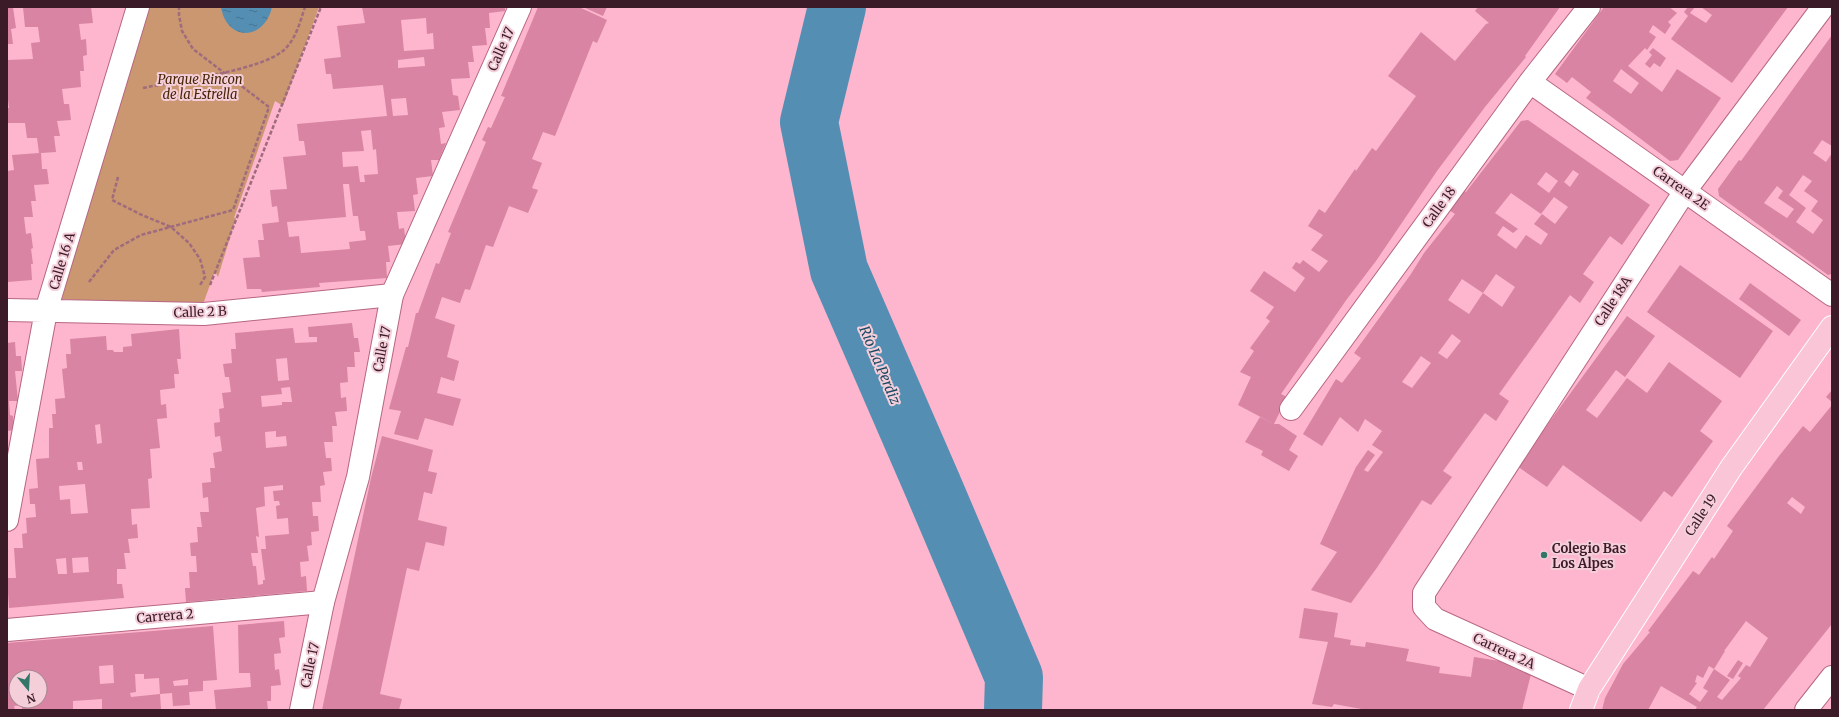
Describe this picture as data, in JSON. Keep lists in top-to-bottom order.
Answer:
{
  "streets": {
    "main road": ["Calle 19"],
    "street": [
      "Calle 17",
      "Carrera 2E",
      "Calle 18",
      "Calle 16 A",
      "Calle 18A",
      "Calle 2 B",
      "Carrera 2",
      "Carrera 2A"
    ]
  },
  "crossings": [
    ["Calle 17", "Calle 2 B"],
    ["Calle 17", "Carrera 2"],
    ["Carrera 2E", "Calle 18"],
    ["Carrera 2E", "Calle 18A"],
    ["Calle 16 A", "Calle 2 B"],
    ["Calle 18A", "Carrera 2A"],
    ["Calle 19", "Carrera 2A"]
  ],
  "water": ["Río La Perdiz"],
  "parks": ["Parque Rincon de la Estrella"],
  "places": ["Colegio Bas Los Alpes"],
  "north": "bottom"
}
